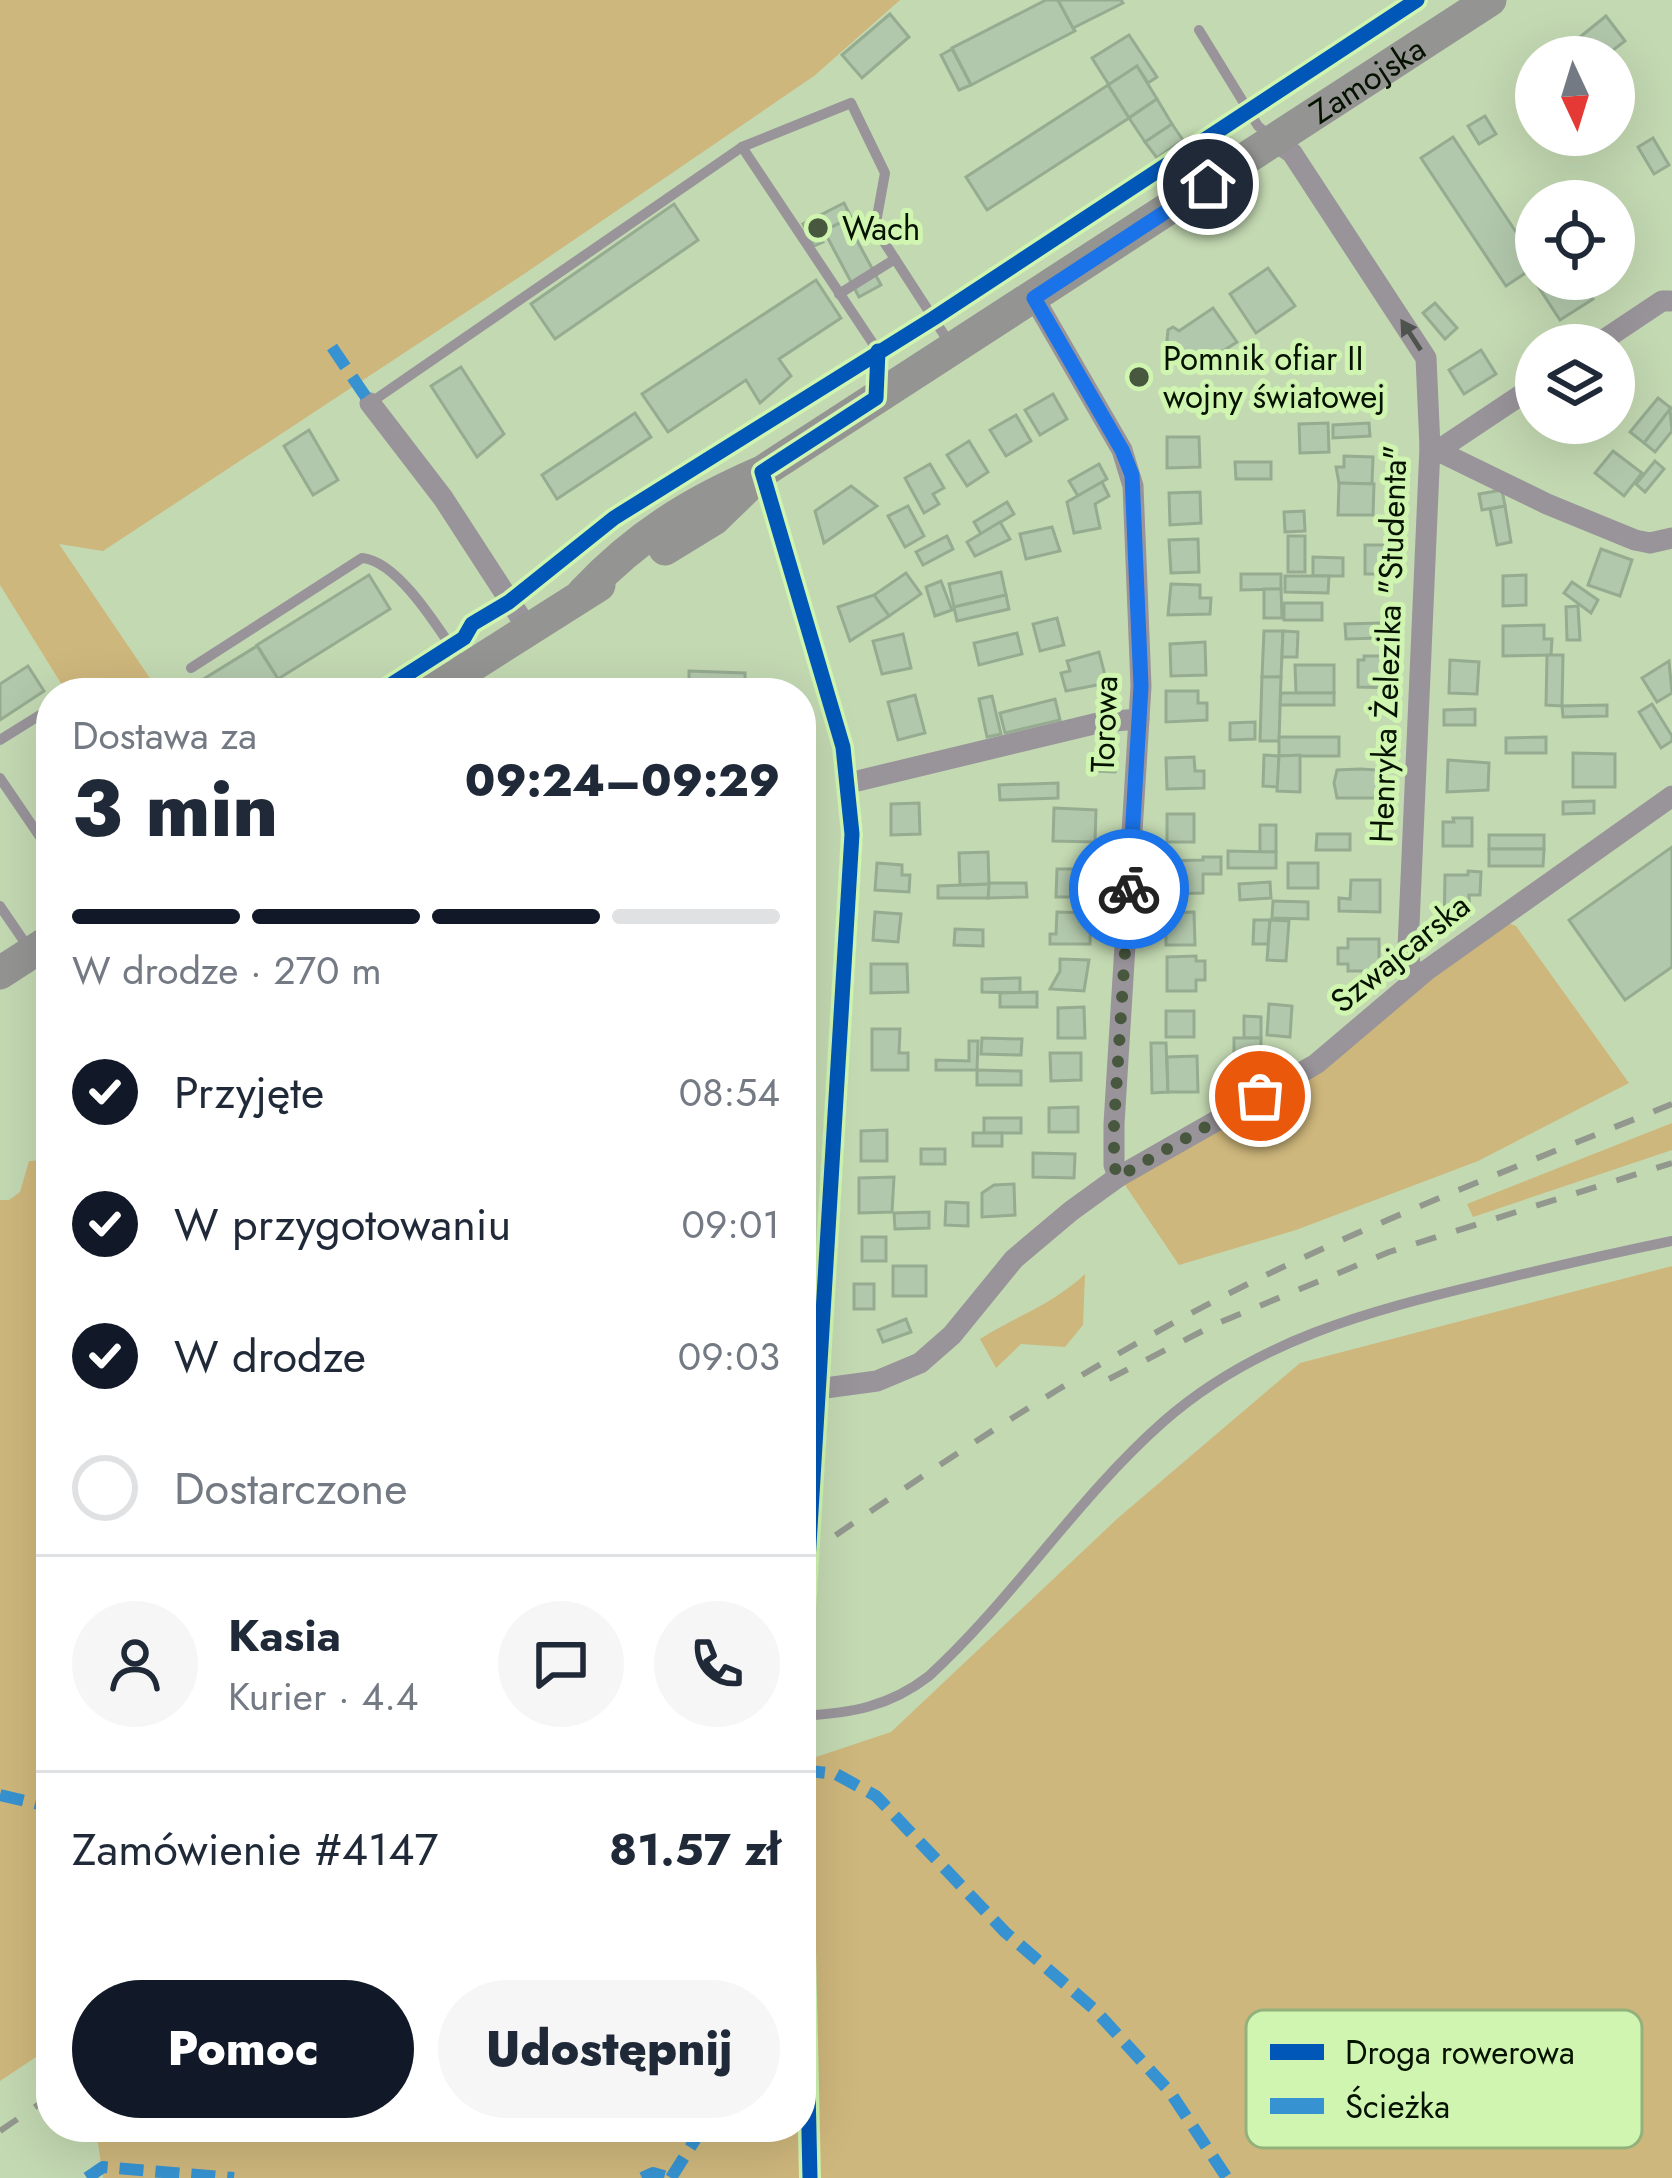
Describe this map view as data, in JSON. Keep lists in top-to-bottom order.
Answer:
{
  "streets": {
    "main road": ["Zamojska"],
    "street": ["Henryka Żelezika \"Studenta\"", "Torowa", "Szwajcarska"]
  },
  "crossings": [
    ["Zamojska", "Henryka Żelezika \"Studenta\""],
    ["Zamojska", "Torowa"],
    ["Henryka Żelezika \"Studenta\"", "Szwajcarska"],
    ["Torowa", "Szwajcarska"]
  ],
  "one_way": ["Henryka Żelezika \"Studenta\""],
  "places": ["Wach", "Pomnik ofiar II wojny światowej"],
  "legend": ["Droga rowerowa", "Ścieżka"],
  "north": "bottom",
  "page": {
    "heading": ["3 min", "Dostawa za", "09:24–09:29"],
    "panel": [
      "Kasia",
      "Kurier · 4.4",
      "Zamówienie #4147",
      "81.57 zł"
    ],
    "bar": "W drodze · 270 m",
    "list": [
      ["Przyjęte", "08:54"],
      ["W przygotowaniu", "09:01"],
      ["W drodze", "09:03"],
      "Dostarczone"
    ],
    "buttons": ["Pomoc", "Udostępnij"]
  }
}
